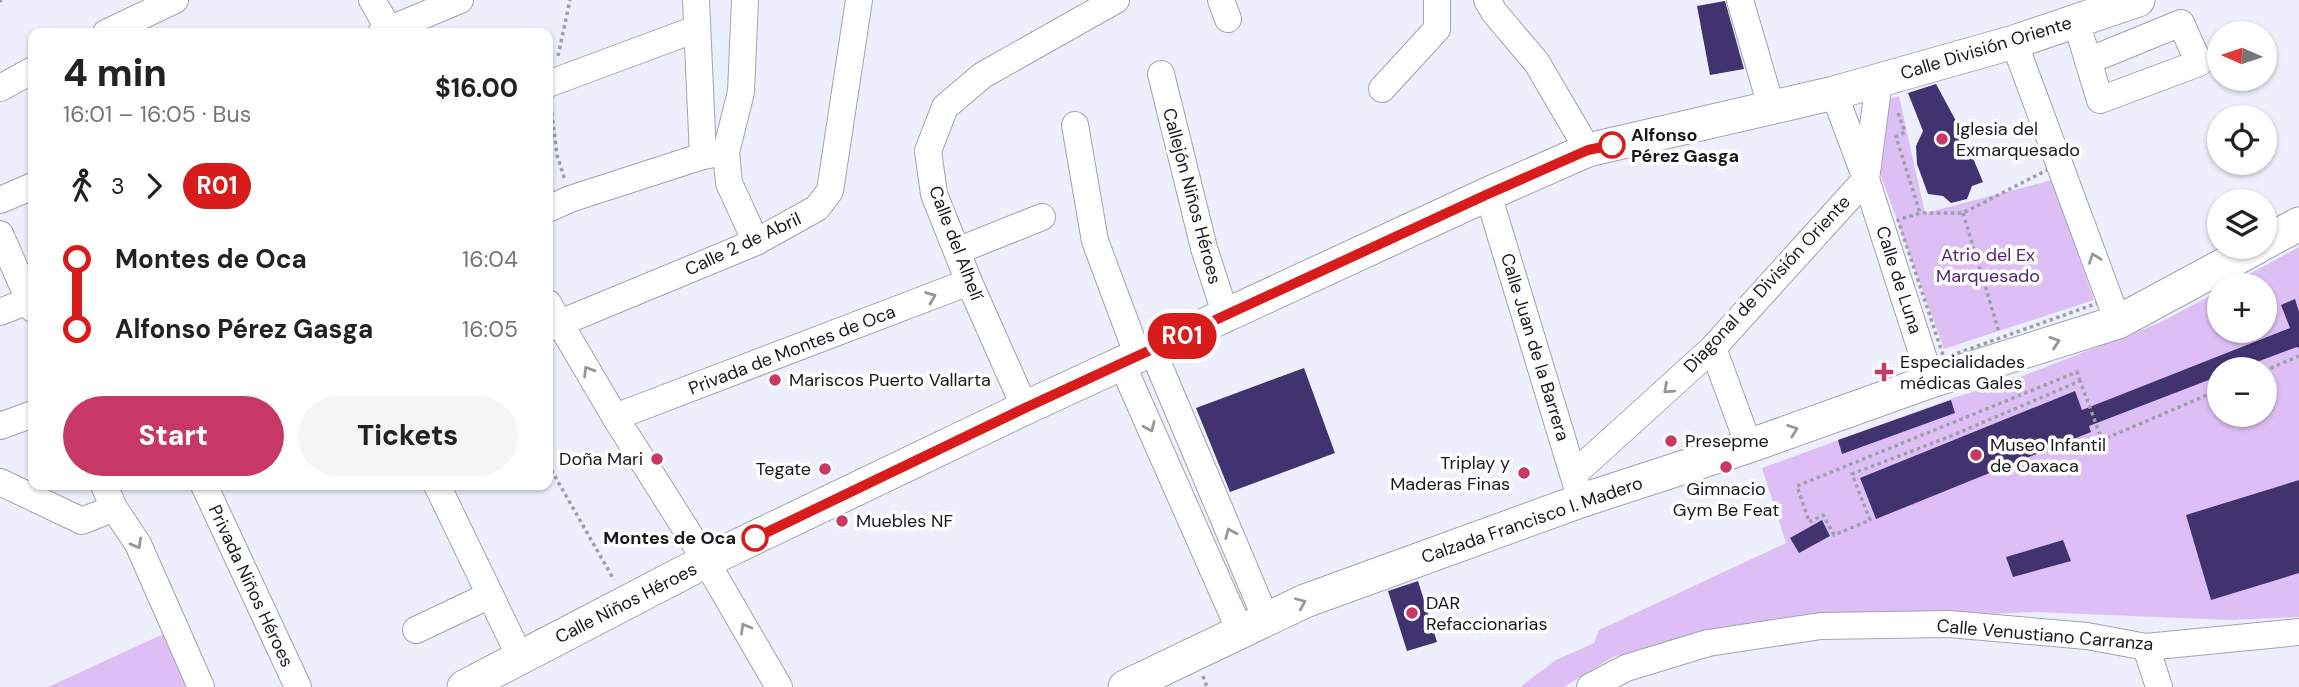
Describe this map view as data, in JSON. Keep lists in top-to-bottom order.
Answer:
{
  "streets": {
    "main road": ["Calle División Oriente", "Calzada Francisco I. Madero", "Calle Niños Héroes"],
    "street": [
      "Callejón Niños Héroes",
      "Calle del Alhelí",
      "Calle 2 de Abril",
      "Calle de Luna",
      "Diagonal de División Oriente",
      "Calle Juan de la Barrera",
      "Privada de Montes de Oca",
      "Privada Niños Héroes",
      "Calle Venustiano Carranza"
    ]
  },
  "crossings": [
    ["Calle División Oriente", "Calle de Luna"],
    ["Calle División Oriente", "Calle Niños Héroes"],
    ["Callejón Niños Héroes", "Calle Niños Héroes"],
    ["Calle del Alhelí", "Privada de Montes de Oca"],
    ["Calle del Alhelí", "Calle Niños Héroes"],
    ["Calle de Luna", "Diagonal de División Oriente"],
    ["Calle de Luna", "Calzada Francisco I. Madero"],
    ["Calle de Luna", "Calle Niños Héroes"],
    ["Diagonal de División Oriente", "Calle Juan de la Barrera"],
    ["Diagonal de División Oriente", "Calzada Francisco I. Madero"],
    ["Calle Juan de la Barrera", "Calzada Francisco I. Madero"],
    ["Calle Juan de la Barrera", "Calle Niños Héroes"]
  ],
  "one_way": ["Diagonal de División Oriente", "Calzada Francisco I. Madero"],
  "parks": ["Atrio del Ex Marquesado"],
  "places": {
    "other": [
      "Iglesia del Exmarquesado",
      "Alfonso Pérez Gasga",
      "Mariscos Puerto Vallarta",
      "Presepme",
      "Museo Infantil de Oaxaca",
      "Doña Mari",
      "Gimnacio Gym Be Feat",
      "Tegate",
      "Triplay y Maderas Finas",
      "Muebles NF",
      "Montes de Oca",
      "DAR Refaccionarias"
    ],
    "health": ["Especialidades médicas Gales"]
  },
  "lines": ["bus line R01"],
  "north": "left",
  "page": {
    "on_map": "R01",
    "map_buttons": ["+", "−"],
    "heading": ["4 min", "16:01 – 16:05 · Bus", "$16.00"],
    "legs": ["3", "R01"],
    "list": [
      {
        "name": "Montes de Oca",
        "value": "16:04"
      },
      {
        "name": "Alfonso Pérez Gasga",
        "value": "16:05"
      }
    ],
    "buttons": ["Start", "Tickets"]
  }
}
